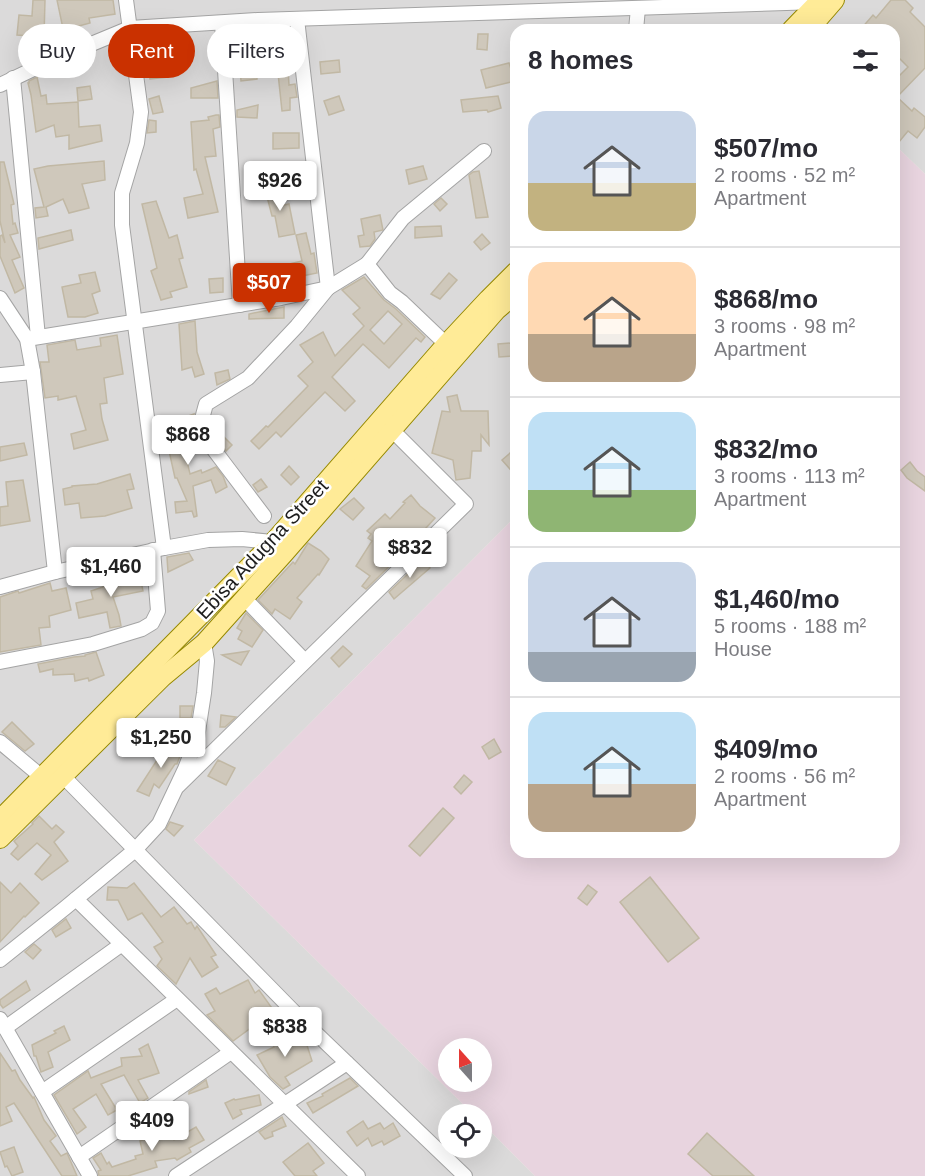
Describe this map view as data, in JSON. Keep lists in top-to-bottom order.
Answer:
{
  "streets": {
    "main road": ["Ebisa Adugna Street"]
  },
  "north": "top",
  "page": {
    "chip": ["Buy", "Rent", "Filters"],
    "heading": "8 homes",
    "list": [
      {
        "name": "$507/mo",
        "note": "2 rooms · 52 m² · Apartment"
      },
      {
        "name": "$868/mo",
        "note": "3 rooms · 98 m² · Apartment"
      },
      {
        "name": "$832/mo",
        "note": "3 rooms · 113 m² · Apartment"
      },
      {
        "name": "$1,460/mo",
        "note": "5 rooms · 188 m² · House"
      },
      {
        "name": "$409/mo",
        "note": "2 rooms · 56 m² · Apartment"
      }
    ],
    "price": [
      "$926",
      "$507",
      "$868",
      "$832",
      "$1,460",
      "$1,250",
      "$838",
      "$409"
    ]
  }
}
